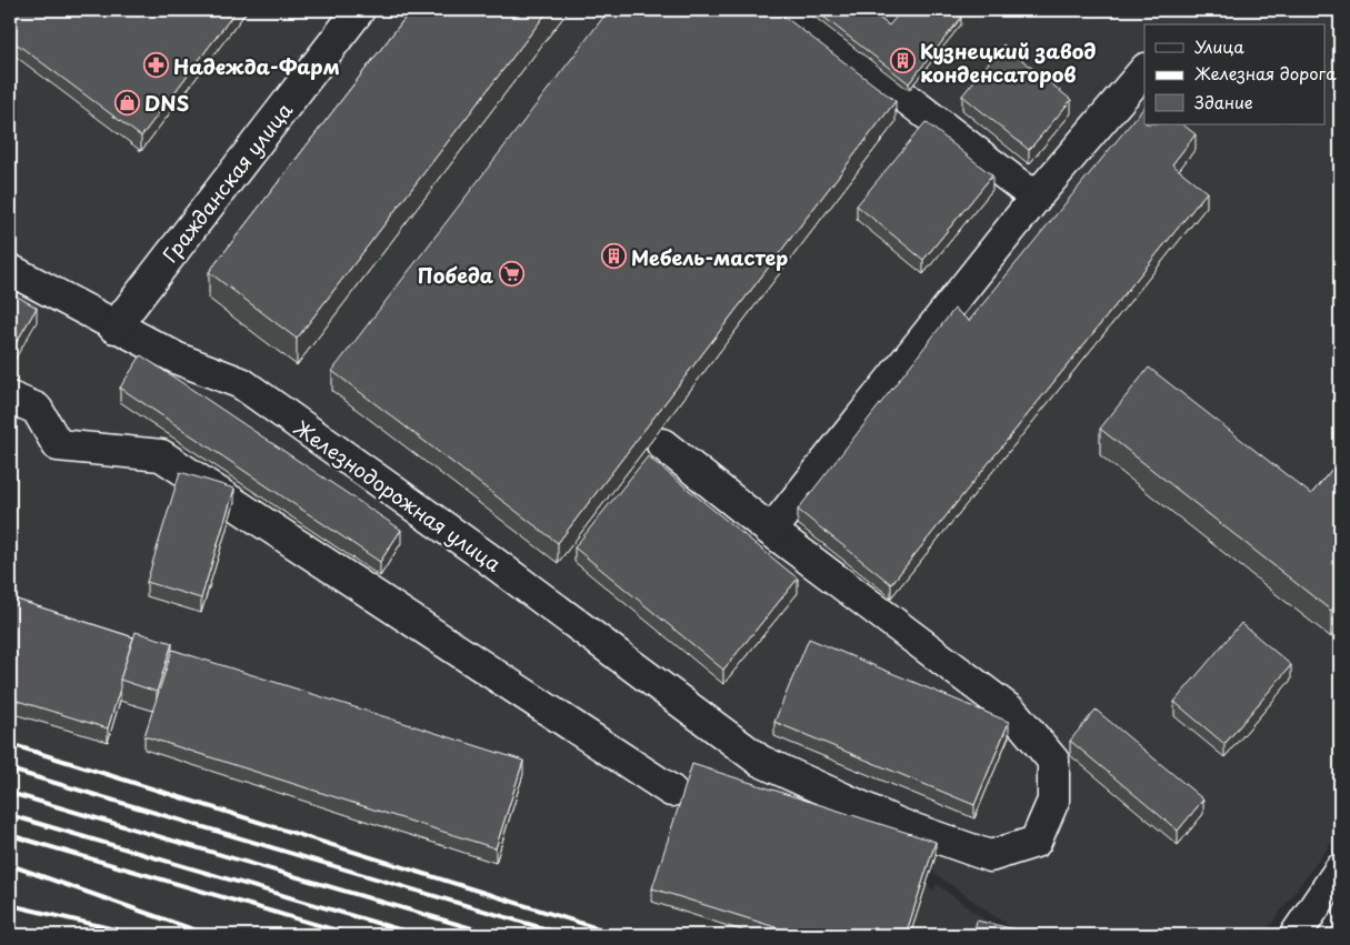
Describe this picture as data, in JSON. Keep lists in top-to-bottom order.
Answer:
{
  "streets": {
    "street": ["Гражданская улица", "Железнодорожная улица"]
  },
  "crossings": [
    ["Гражданская улица", "Железнодорожная улица"]
  ],
  "places": {
    "building": ["Кузнецкий завод конденсаторов", "Мебель-мастер"],
    "pharmacy": ["Надежда-Фарм"],
    "shop": ["DNS"],
    "supermarket": ["Победа"]
  },
  "legend": ["Улица", "Железная дорога", "Здание"]
}
